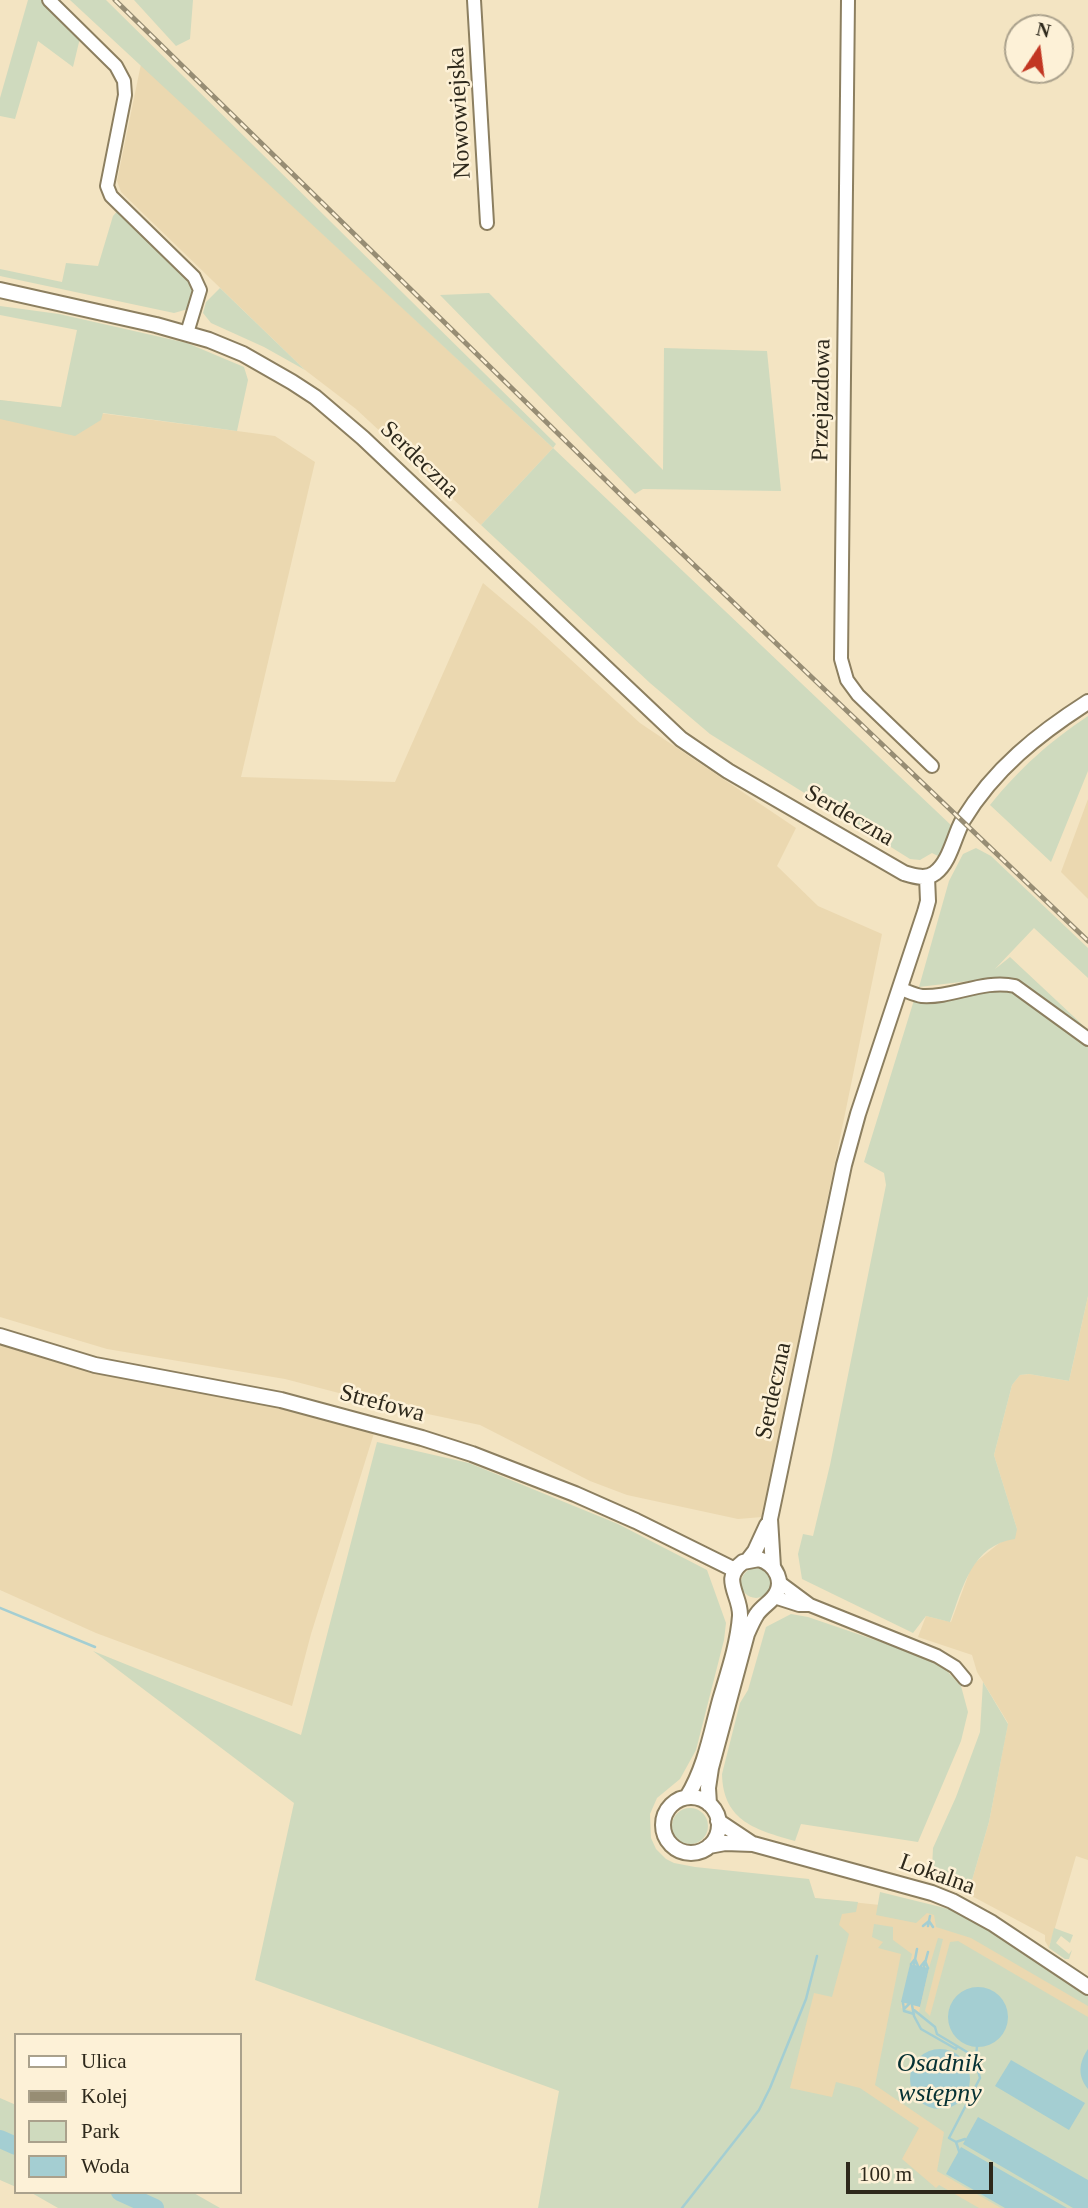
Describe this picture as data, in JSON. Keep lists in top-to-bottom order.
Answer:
{
  "streets": {
    "street": [
      "Nowowiejska",
      "Przejazdowa",
      "Serdeczna",
      "Strefowa",
      "Lokalna"
    ]
  },
  "crossings": [
    ["Serdeczna", "Strefowa"]
  ],
  "water": ["Osadnik wstępny"],
  "legend": [
    "Ulica",
    "Kolej",
    "Park",
    "Woda"
  ],
  "scale_bar": "100 m",
  "north": "top"
}
